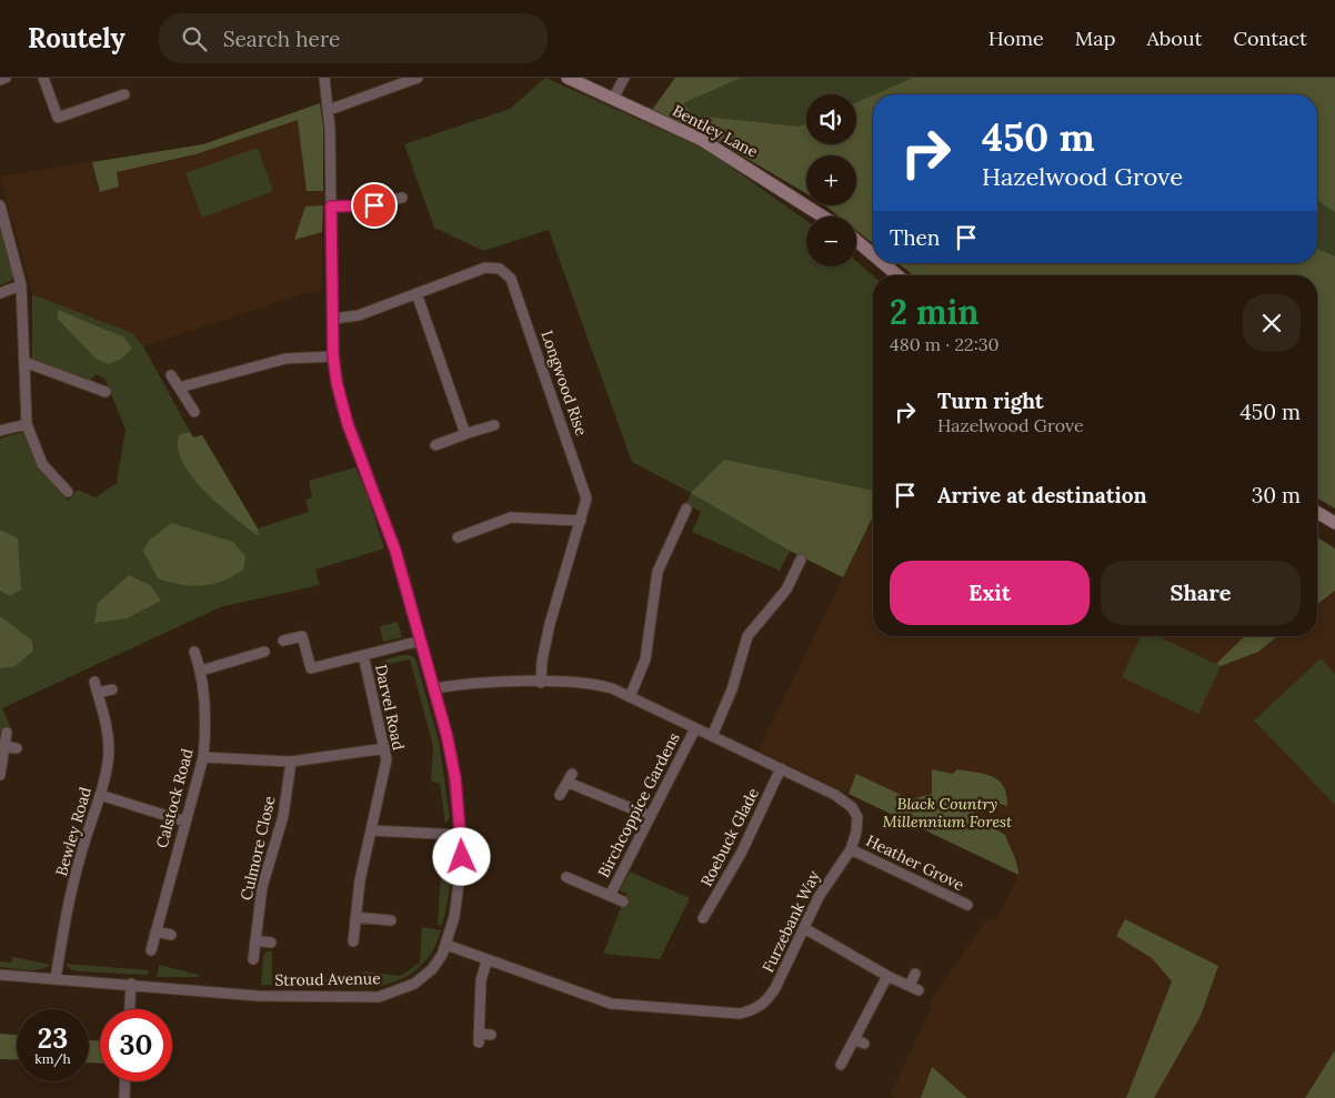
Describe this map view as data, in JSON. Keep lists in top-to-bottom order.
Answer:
{
  "streets": {
    "street": [
      "Bentley Lane",
      "Longwood Rise",
      "Darvel Road",
      "Calstock Road",
      "Birchcoppice Gardens",
      "Bewley Road",
      "Roebuck Glade",
      "Culmore Close",
      "Heather Grove",
      "Furzebank Way",
      "Stroud Avenue"
    ]
  },
  "crossings": [
    ["Longwood Rise", "Furzebank Way"],
    ["Longwood Rise", "Stroud Avenue"],
    ["Darvel Road", "Stroud Avenue"],
    ["Birchcoppice Gardens", "Furzebank Way"],
    ["Bewley Road", "Stroud Avenue"],
    ["Roebuck Glade", "Furzebank Way"],
    ["Heather Grove", "Furzebank Way"],
    ["Furzebank Way", "Stroud Avenue"]
  ],
  "parks": ["Black Country Millennium Forest"],
  "page": {
    "header": "Routely",
    "search": "Search here",
    "nav": [
      "Home",
      "Map",
      "About",
      "Contact"
    ],
    "map_buttons": ["+", "−"],
    "turn": ["450 m", "Hazelwood Grove"],
    "then": "Then",
    "heading": ["2 min", "480 m · 22:30"],
    "list": [
      {
        "name": "Turn right",
        "note": "Hazelwood Grove",
        "value": "450 m"
      },
      {
        "name": "Arrive at destination",
        "value": "30 m"
      }
    ],
    "buttons": ["Exit", "Share"],
    "speed": "23 km/h",
    "limit": "30"
  }
}
